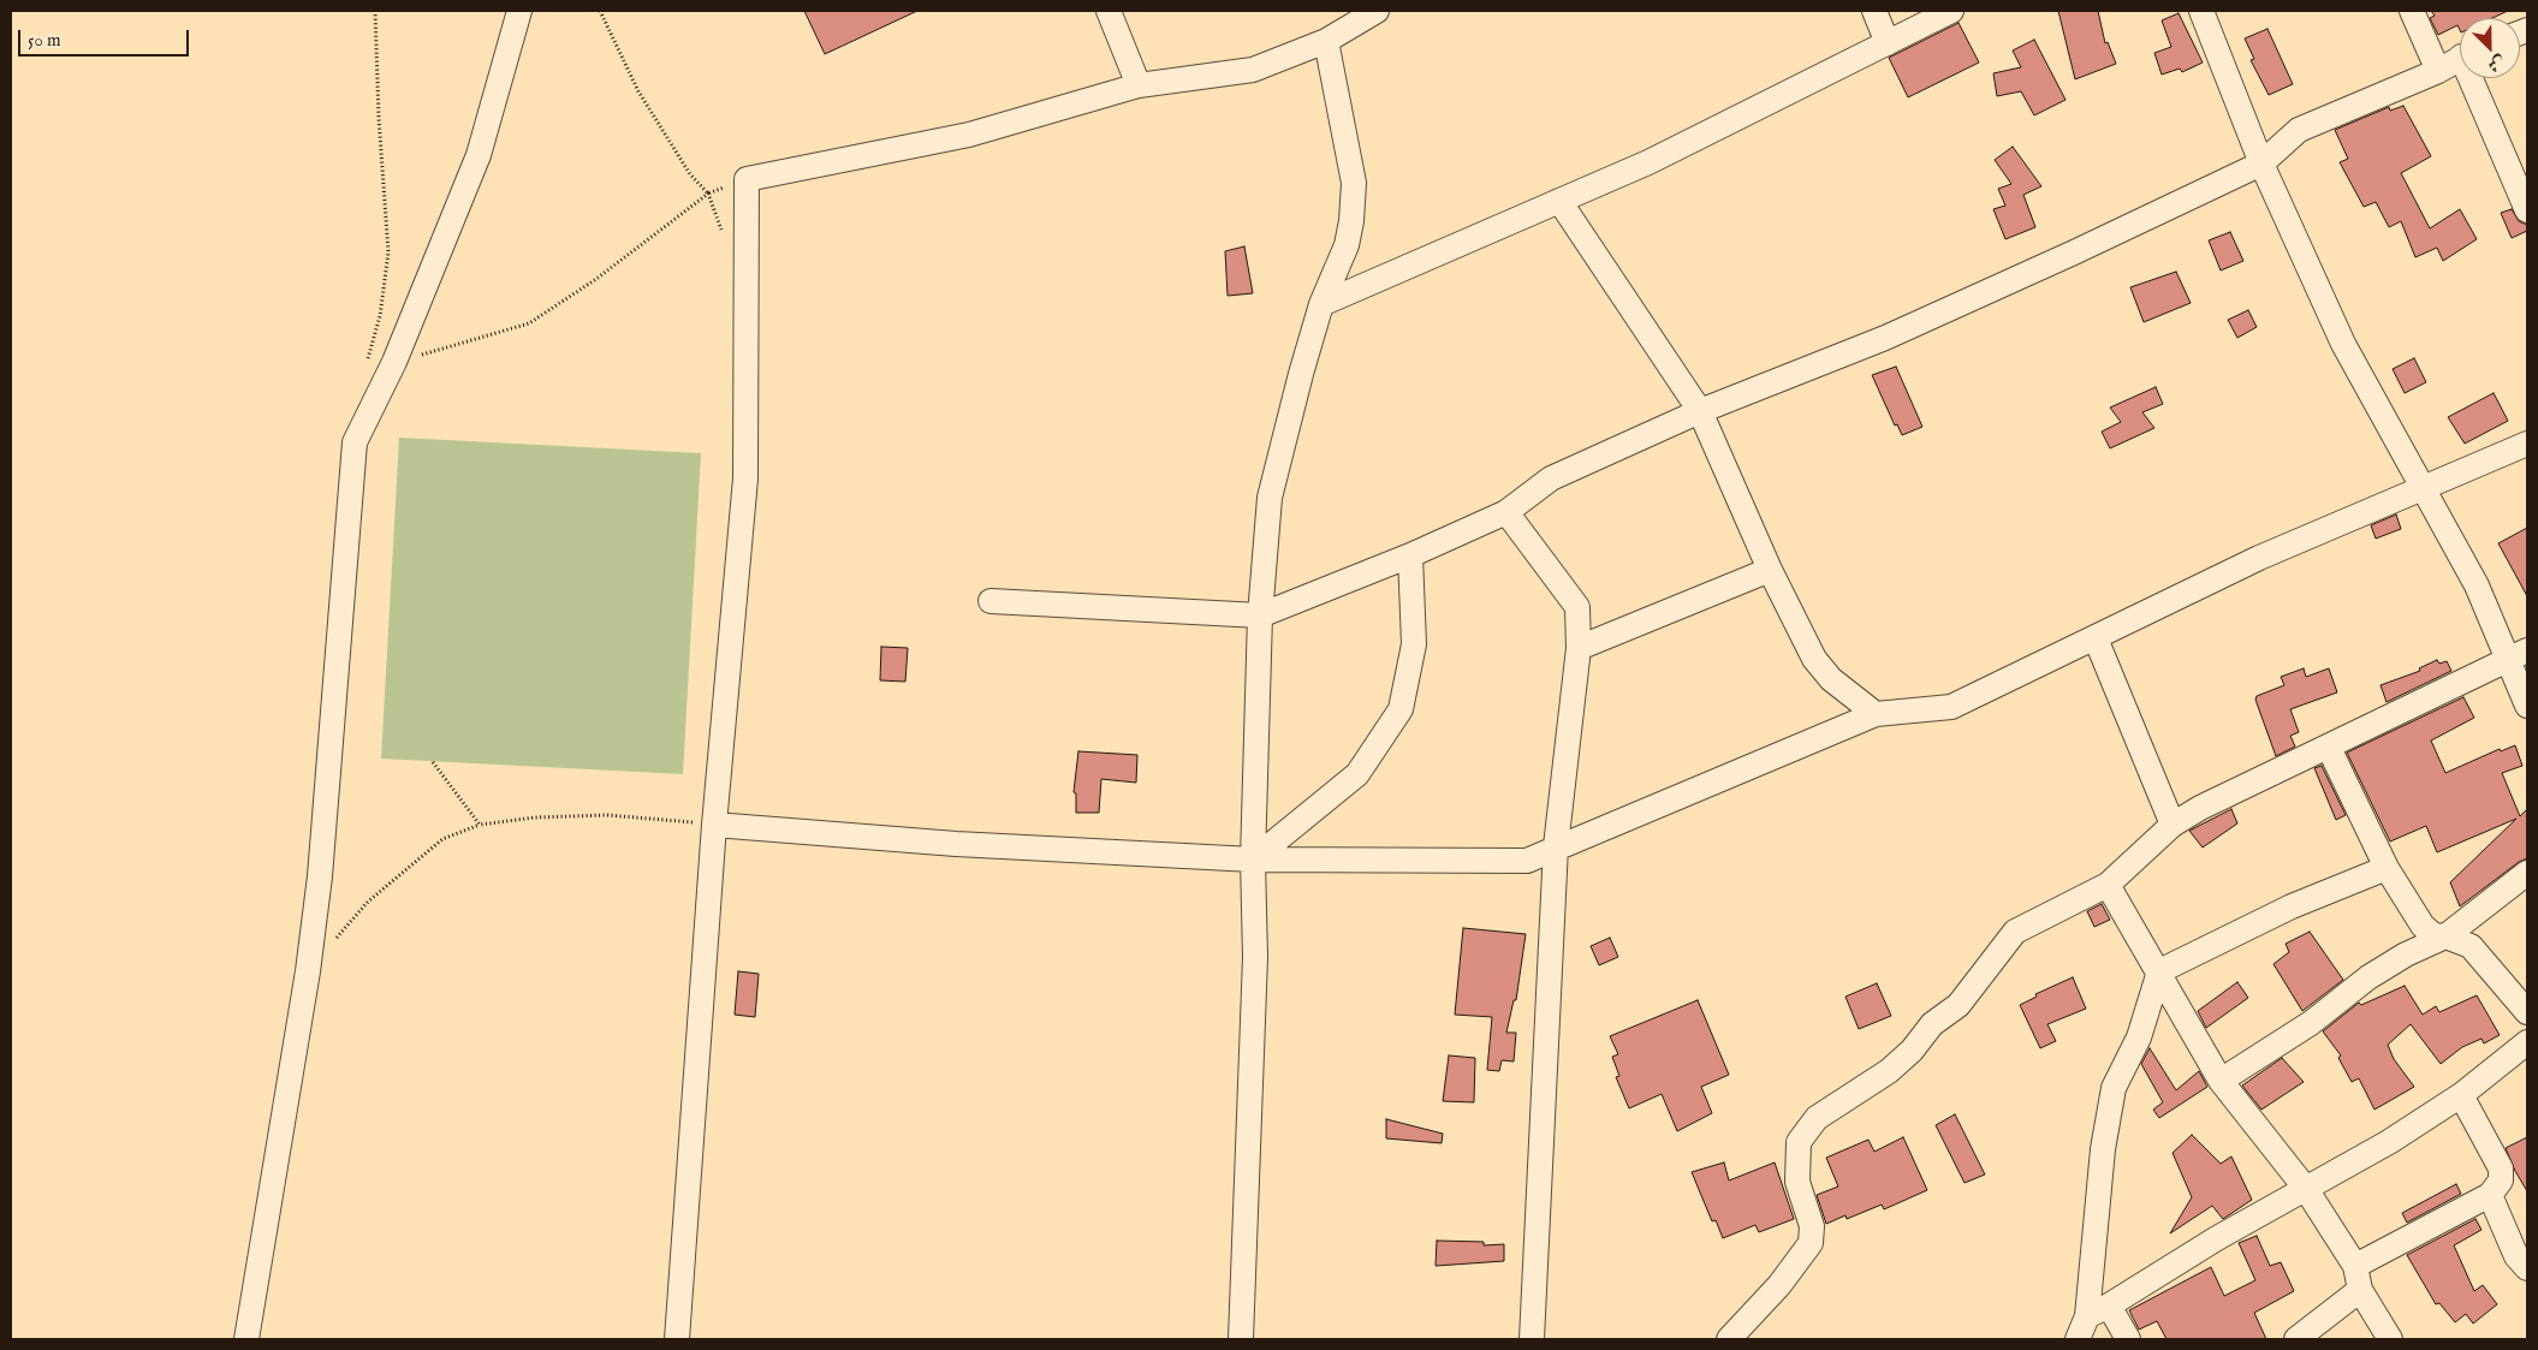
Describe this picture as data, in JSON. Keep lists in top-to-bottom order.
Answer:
{
  "scale_bar": "50 m",
  "north": "bottom right"
}
